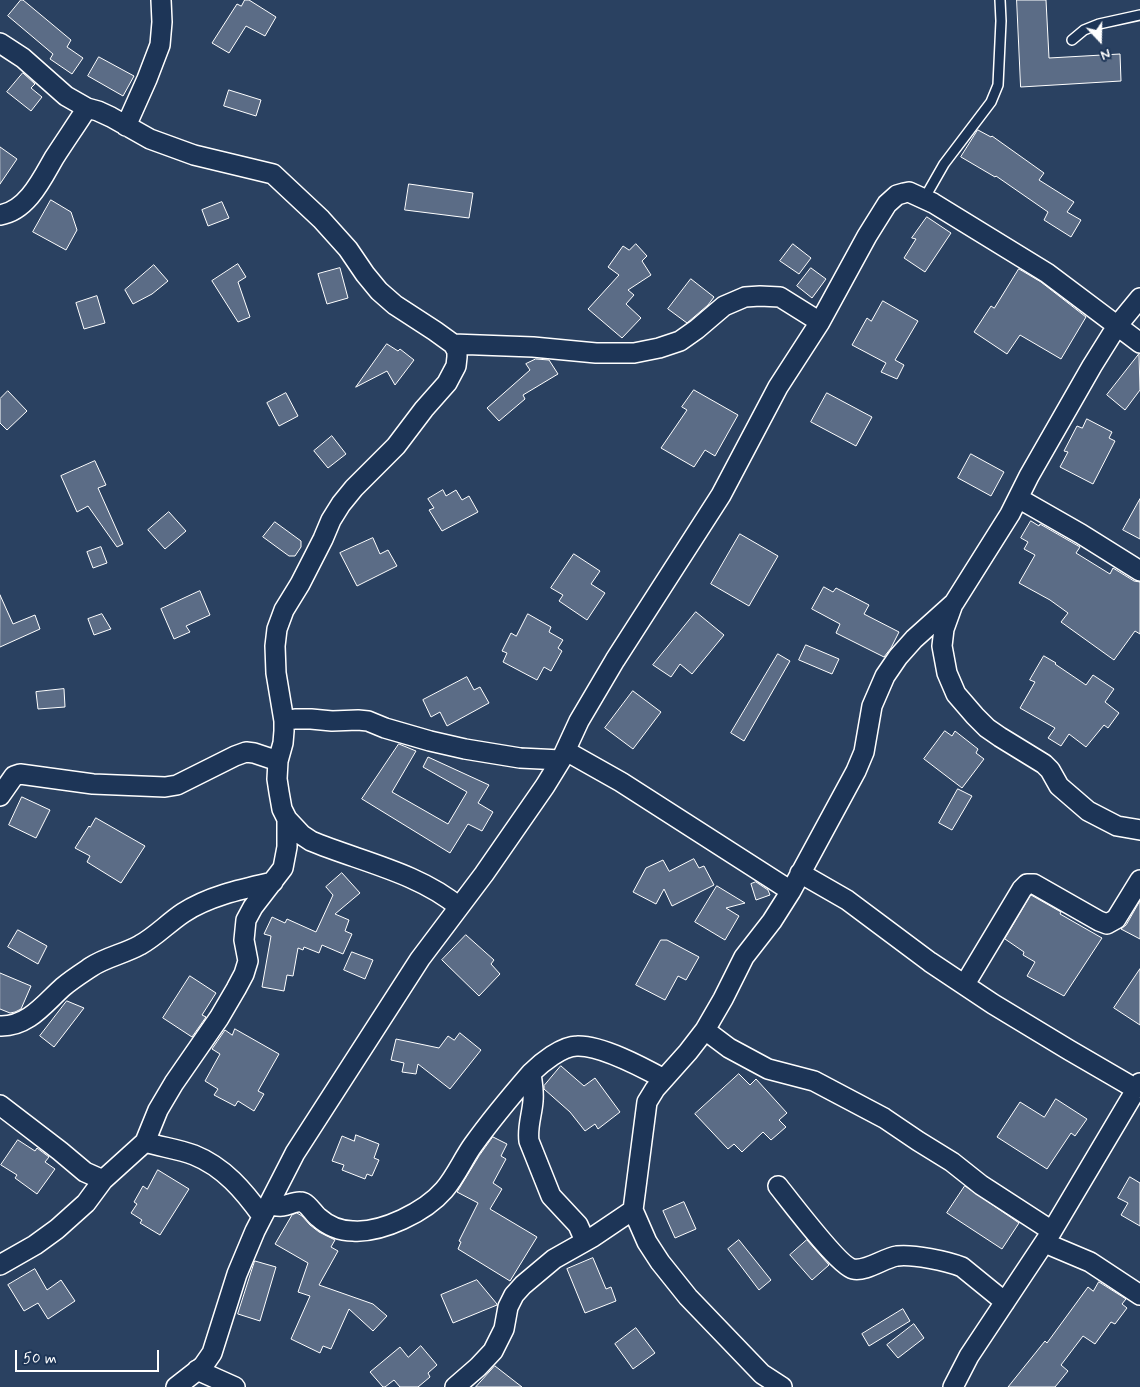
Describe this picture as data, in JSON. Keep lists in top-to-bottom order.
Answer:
{
  "scale_bar": "50 m",
  "north": "bottom"
}
